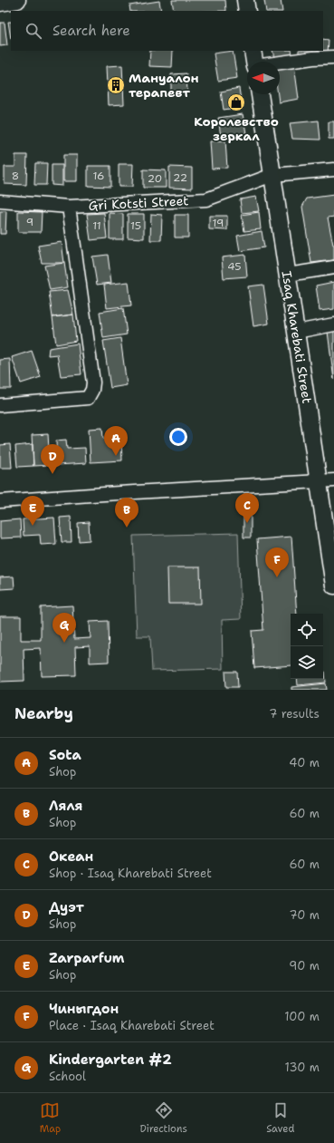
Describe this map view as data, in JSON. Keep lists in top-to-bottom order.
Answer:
{
  "streets": {
    "main road": ["Isaq Kharebati Street"],
    "street": ["Gri Kotsti Street"]
  },
  "crossings": [
    ["Gri Kotsti Street", "Isaq Kharebati Street"]
  ],
  "places": {
    "building": ["Мануалон терапевт"],
    "shop": ["Королевство зеркал"]
  },
  "house_numbers": [
    "8",
    "16",
    "22",
    "20",
    "9",
    "19",
    "11",
    "15",
    "45"
  ],
  "north": "left",
  "page": {
    "search": "Search here",
    "pins": [
      "A",
      "D",
      "C",
      "E",
      "B",
      "F",
      "G"
    ],
    "heading": ["Nearby", "7 results"],
    "list": [
      {
        "mark": "A",
        "name": "Sota",
        "note": "Shop",
        "value": "40 m"
      },
      {
        "mark": "B",
        "name": "Ляля",
        "note": "Shop",
        "value": "60 m"
      },
      {
        "mark": "C",
        "name": "Океан",
        "note": "Shop · Isaq Kharebati Street",
        "value": "60 m"
      },
      {
        "mark": "D",
        "name": "Дуэт",
        "note": "Shop",
        "value": "70 m"
      },
      {
        "mark": "E",
        "name": "Zarparfum",
        "note": "Shop",
        "value": "90 m"
      },
      {
        "mark": "F",
        "name": "Чиныгдон",
        "note": "Place · Isaq Kharebati Street",
        "value": "100 m"
      },
      {
        "mark": "G",
        "name": "Kindergarten #2",
        "note": "School",
        "value": "130 m"
      }
    ],
    "nav": ["Map", "Directions", "Saved"]
  }
}
